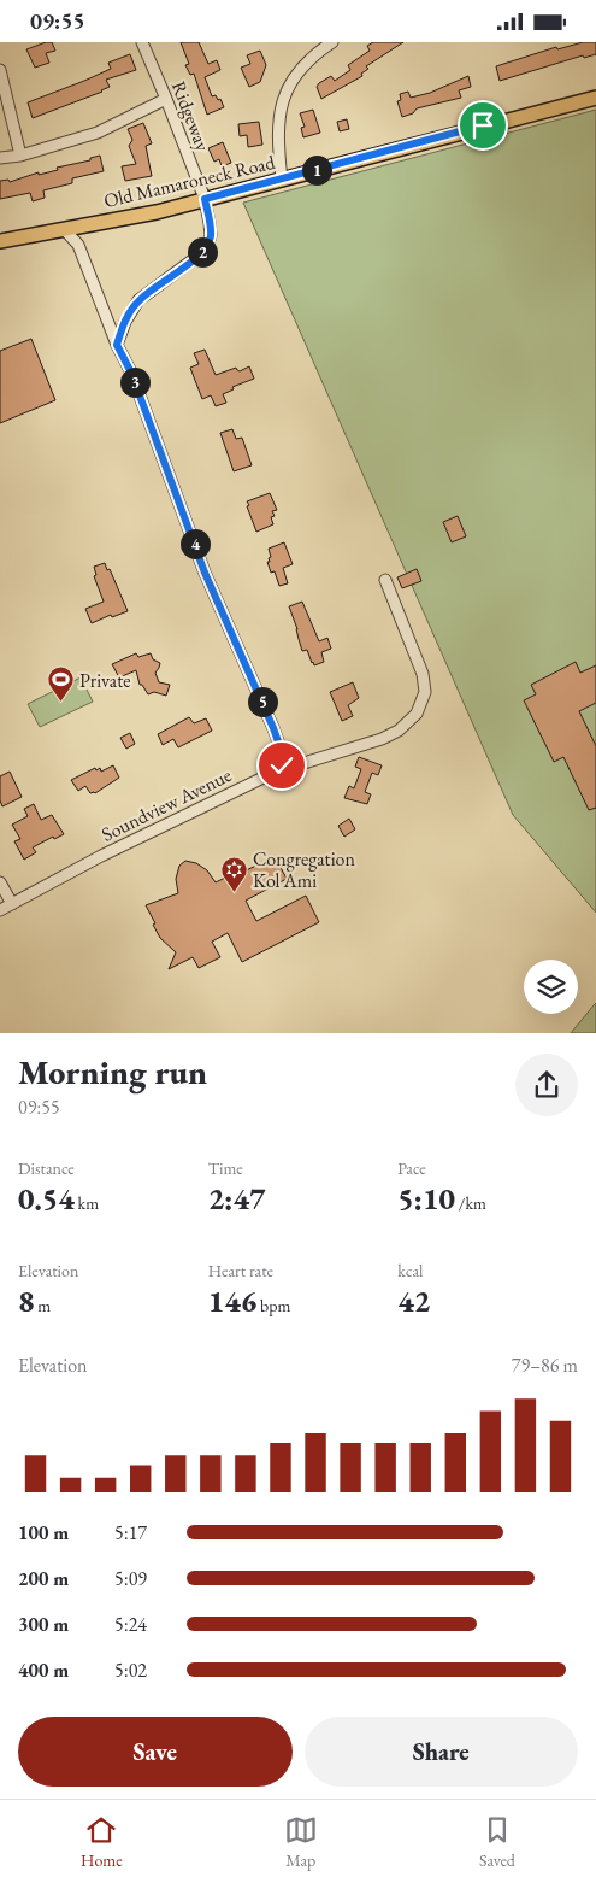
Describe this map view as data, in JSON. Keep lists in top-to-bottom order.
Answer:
{
  "streets": {
    "main road": ["Old Mamaroneck Road"],
    "street": ["Ridgeway", "Soundview Avenue"]
  },
  "crossings": [
    ["Ridgeway", "Old Mamaroneck Road"]
  ],
  "places": {
    "sports": ["Private"],
    "synagogue": ["Congregation Kol Ami"]
  },
  "page": {
    "status": "09:55",
    "pins": [
      "1",
      "2",
      "3",
      "4",
      "5"
    ],
    "heading": ["Morning run", "09:55"],
    "stats": [
      ["Distance", "0.54 km"],
      ["Time", "2:47"],
      ["Pace", "5:10 /km"],
      ["Elevation", "8 m"],
      ["Heart rate", "146 bpm"],
      ["kcal", "42"]
    ],
    "chart": ["Elevation", "79–86 m"],
    "list": [
      {
        "name": "100 m",
        "note": "5:17"
      },
      {
        "name": "200 m",
        "note": "5:09"
      },
      {
        "name": "300 m",
        "note": "5:24"
      },
      {
        "name": "400 m",
        "note": "5:02"
      }
    ],
    "buttons": ["Save", "Share"],
    "tabs": ["Home", "Map", "Saved"]
  }
}
